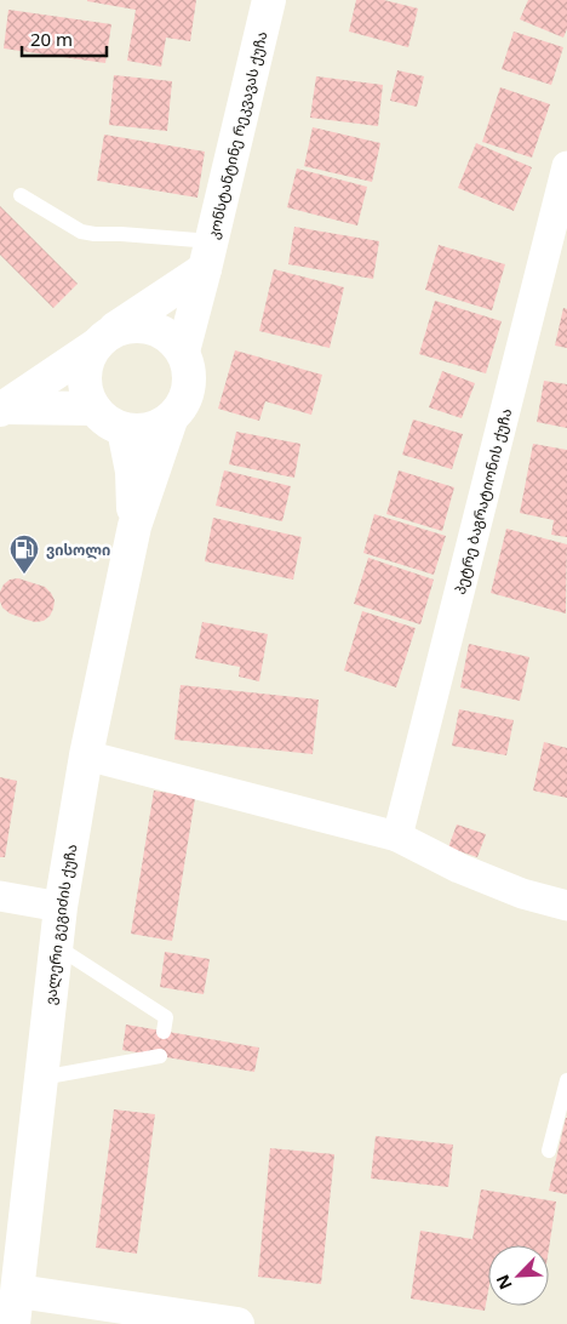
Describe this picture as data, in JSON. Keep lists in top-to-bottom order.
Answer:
{
  "streets": {
    "street": ["კონსტანტინე რეკვავას ქუჩა", "პეტრე ბაგრატიონის ქუჩა", "ვალერი გეგიძის ქუჩა"]
  },
  "crossings": [
    ["კონსტანტინე რეკვავას ქუჩა", "ვალერი გეგიძის ქუჩა"]
  ],
  "places": {
    "fuel station": ["ვისოლი"]
  },
  "scale_bar": "20 m",
  "north": "bottom left"
}
